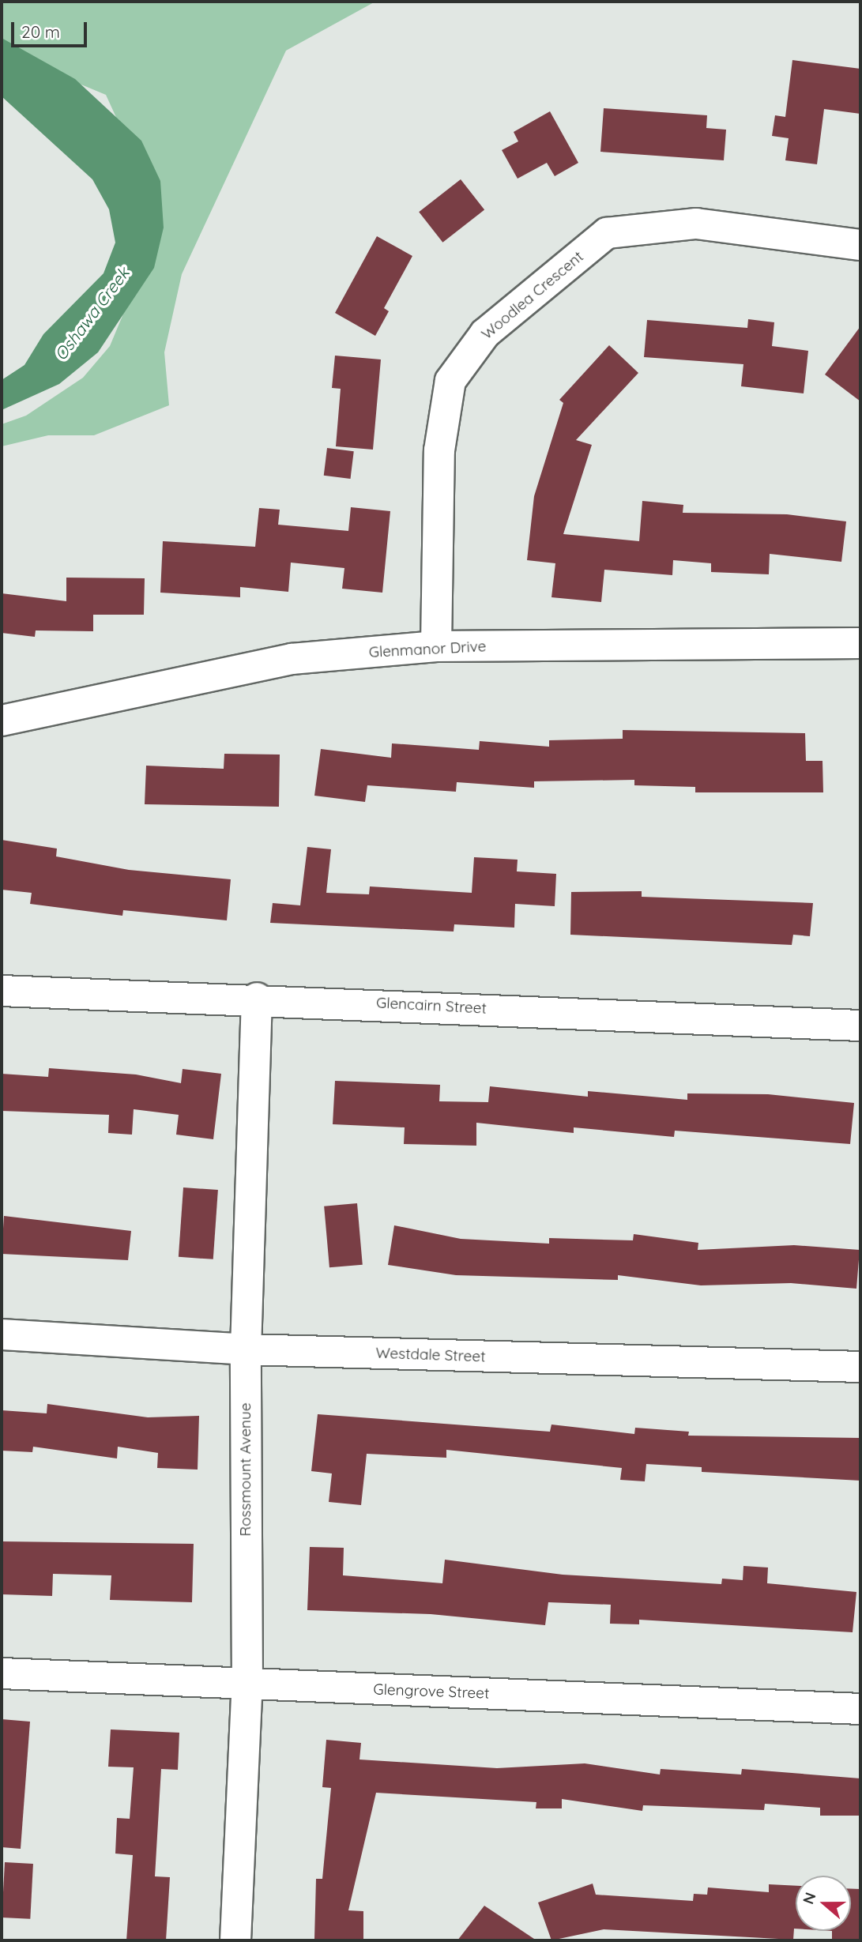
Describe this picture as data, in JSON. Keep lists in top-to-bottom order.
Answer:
{
  "streets": {
    "street": [
      "Woodlea Crescent",
      "Glenmanor Drive",
      "Glencairn Street",
      "Westdale Street",
      "Rossmount Avenue",
      "Glengrove Street"
    ]
  },
  "crossings": [
    ["Woodlea Crescent", "Glenmanor Drive"],
    ["Glencairn Street", "Rossmount Avenue"],
    ["Westdale Street", "Rossmount Avenue"],
    ["Rossmount Avenue", "Glengrove Street"]
  ],
  "water": ["Oshawa Creek"],
  "scale_bar": "20 m",
  "north": "left"
}
